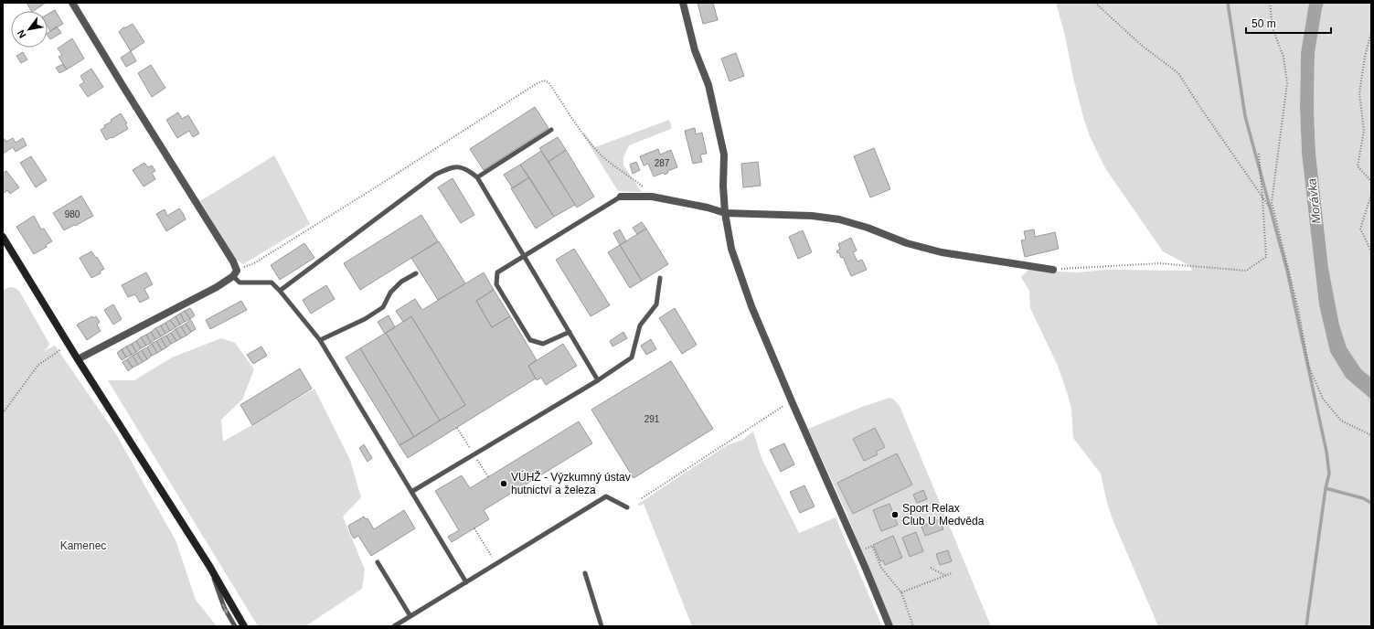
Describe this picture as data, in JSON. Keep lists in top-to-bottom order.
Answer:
{
  "water": ["Morávka"],
  "parks": ["Kamenec"],
  "places": ["VÚHŽ - Výzkumný ústav hutnictví a železa", "Sport Relax Club U Medvěda"],
  "house_numbers": ["287", "980", "291"],
  "scale_bar": "50 m",
  "north": "bottom left"
}
